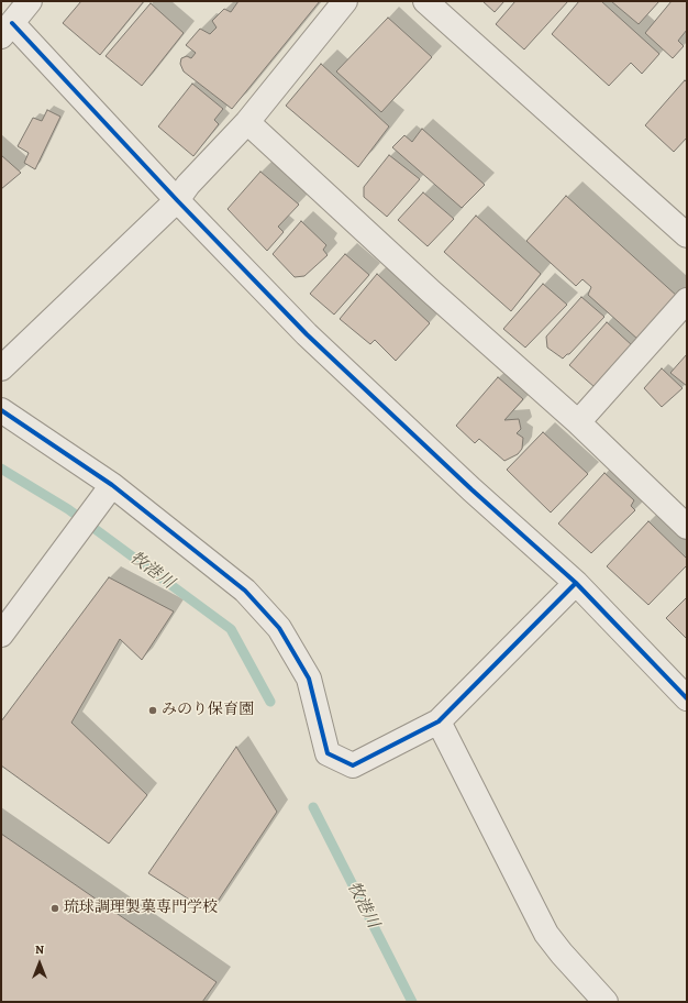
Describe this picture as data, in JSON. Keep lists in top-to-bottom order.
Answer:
{
  "water": ["牧港川"],
  "places": ["みのり保育園", "琉球調理製菓専門学校"],
  "north": "top"
}
